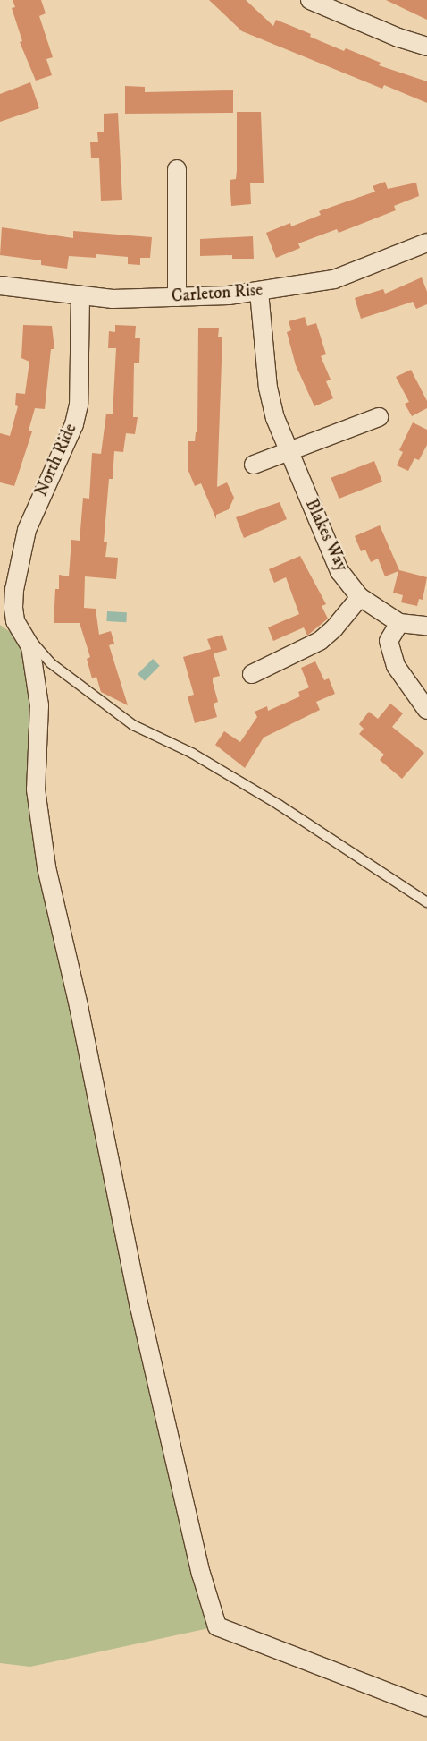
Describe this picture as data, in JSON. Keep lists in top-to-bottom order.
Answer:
{
  "streets": {
    "street": ["Carleton Rise", "North Ride", "Blakes Way"]
  },
  "crossings": [
    ["Carleton Rise", "North Ride"],
    ["Carleton Rise", "Blakes Way"]
  ]
}
